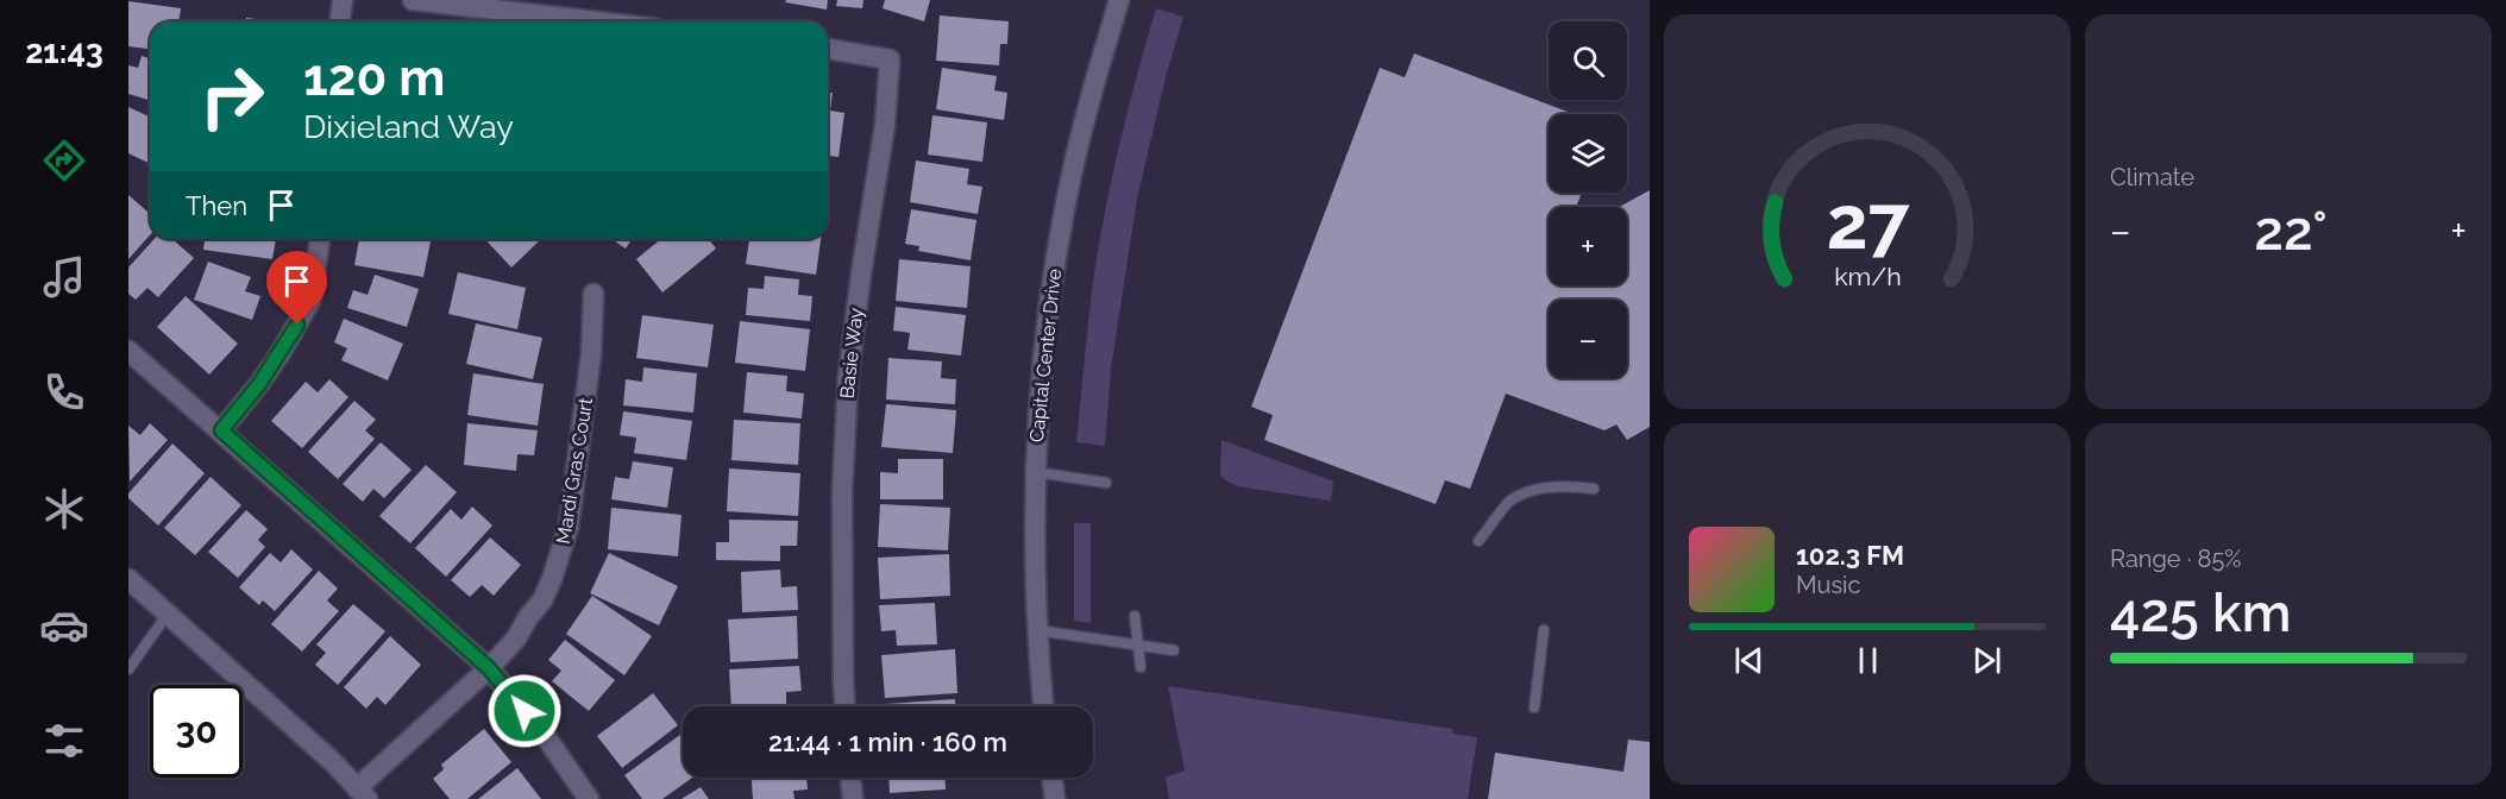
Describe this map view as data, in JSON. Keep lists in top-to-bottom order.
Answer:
{
  "streets": {
    "street": ["Basie Way", "Capital Center Drive", "Mardi Gras Court"]
  },
  "page": {
    "tabs": "21:43",
    "tile": [
      "Climate",
      ["Range · 85%", "425 km"]
    ],
    "map_buttons": ["+", "−"],
    "turn": ["120 m", "Dixieland Way"],
    "then": "Then",
    "heat": ["−", "22°", "+"],
    "song": ["102.3 FM", "Music"],
    "limit": "30",
    "trip": "21:44 · 1 min · 160 m",
    "gauge": ["27", "km/h"]
  }
}
